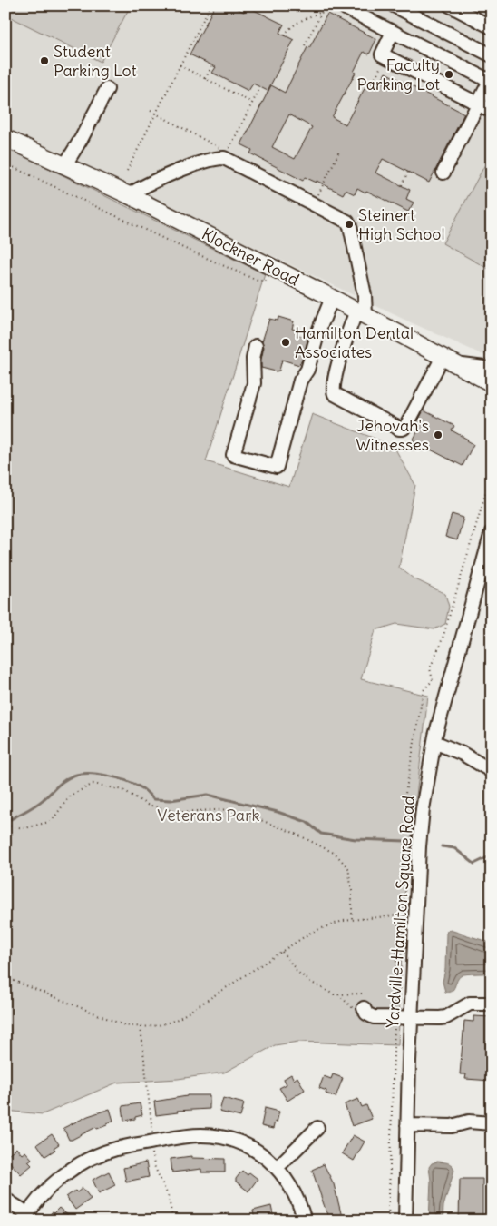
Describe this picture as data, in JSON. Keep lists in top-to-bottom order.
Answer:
{
  "streets": {
    "main road": ["Klockner Road"],
    "street": ["Yardville-Hamilton Square Road"]
  },
  "parks": ["Veterans Park"],
  "places": [
    "Student Parking Lot",
    "Faculty Parking Lot",
    "Steinert High School",
    "Hamilton Dental Associates",
    "Jehovah's Witnesses"
  ]
}
